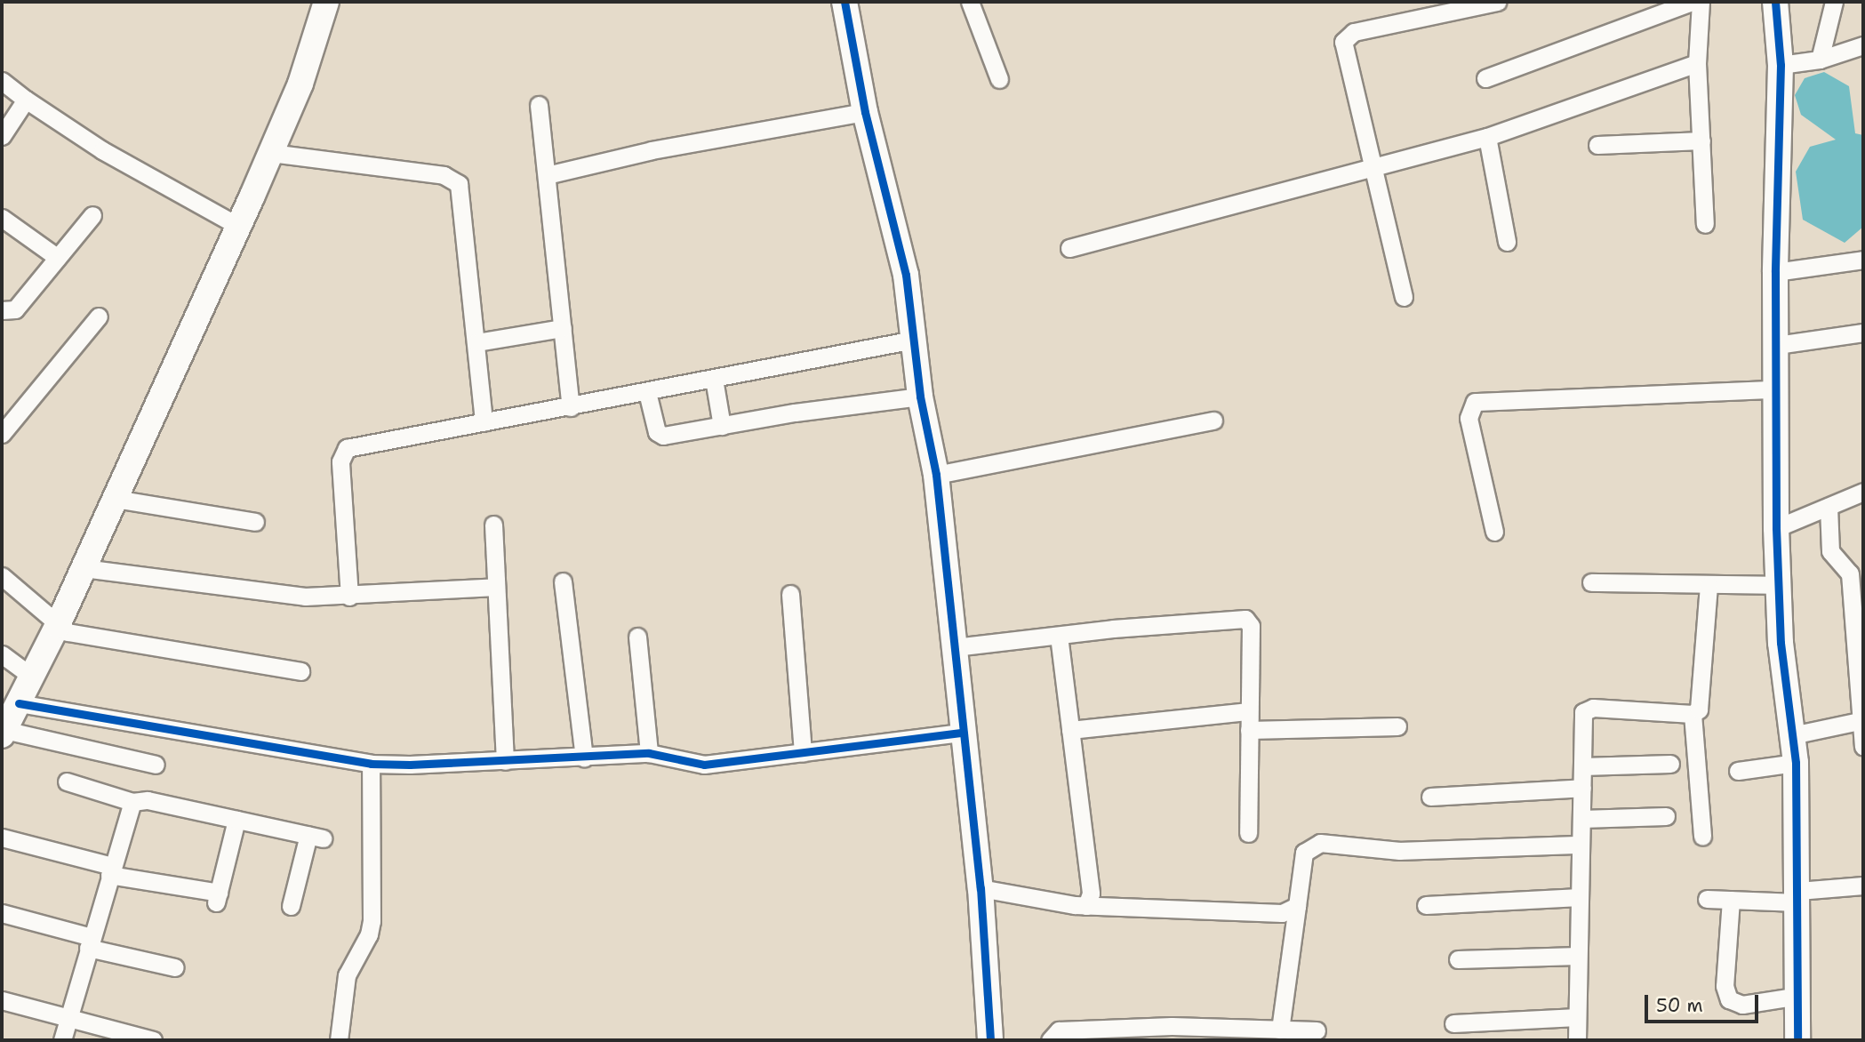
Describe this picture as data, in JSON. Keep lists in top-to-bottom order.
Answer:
{
  "scale_bar": "50 m"
}
